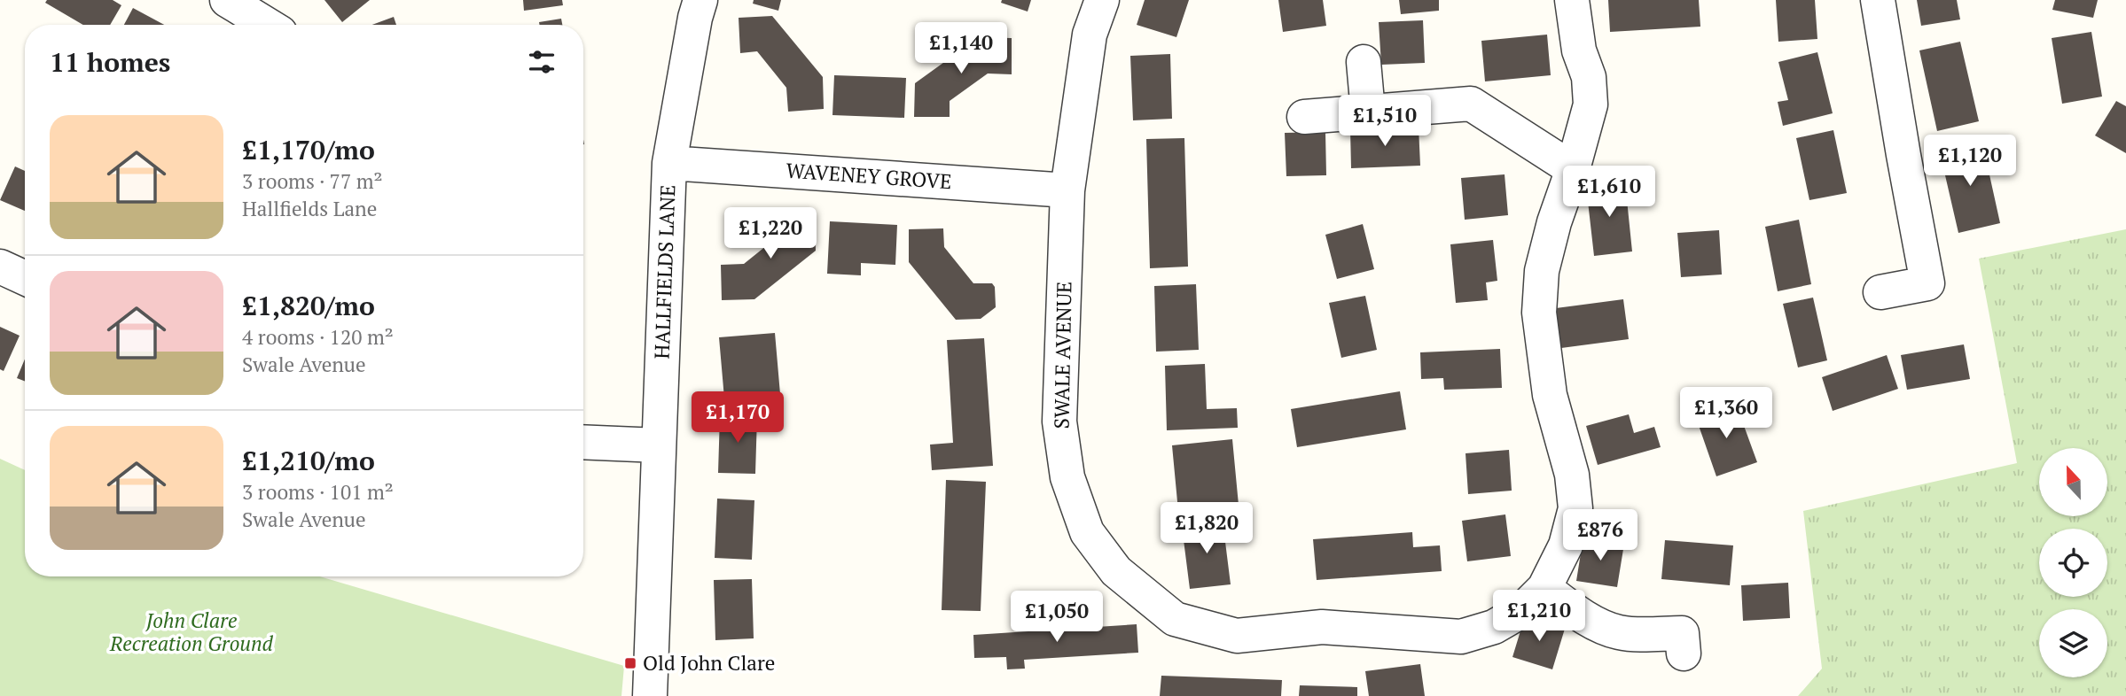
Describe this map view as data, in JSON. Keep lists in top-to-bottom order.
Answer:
{
  "streets": {
    "street": ["WAVENEY GROVE", "HALLFIELDS LANE", "SWALE AVENUE"]
  },
  "crossings": [
    ["WAVENEY GROVE", "HALLFIELDS LANE"],
    ["WAVENEY GROVE", "SWALE AVENUE"]
  ],
  "parks": ["John Clare Recreation Ground"],
  "places": {
    "transit": ["Old John Clare"]
  },
  "north": "top",
  "page": {
    "price": [
      "£1,140",
      "£1,510",
      "£1,120",
      "£1,610",
      "£1,220",
      "£1,360",
      "£1,170",
      "£1,820",
      "£876",
      "£1,210",
      "£1,050"
    ],
    "heading": "11 homes",
    "list": [
      {
        "name": "£1,170/mo",
        "note": "3 rooms · 77 m² · Hallfields Lane"
      },
      {
        "name": "£1,820/mo",
        "note": "4 rooms · 120 m² · Swale Avenue"
      },
      {
        "name": "£1,210/mo",
        "note": "3 rooms · 101 m² · Swale Avenue"
      }
    ]
  }
}
